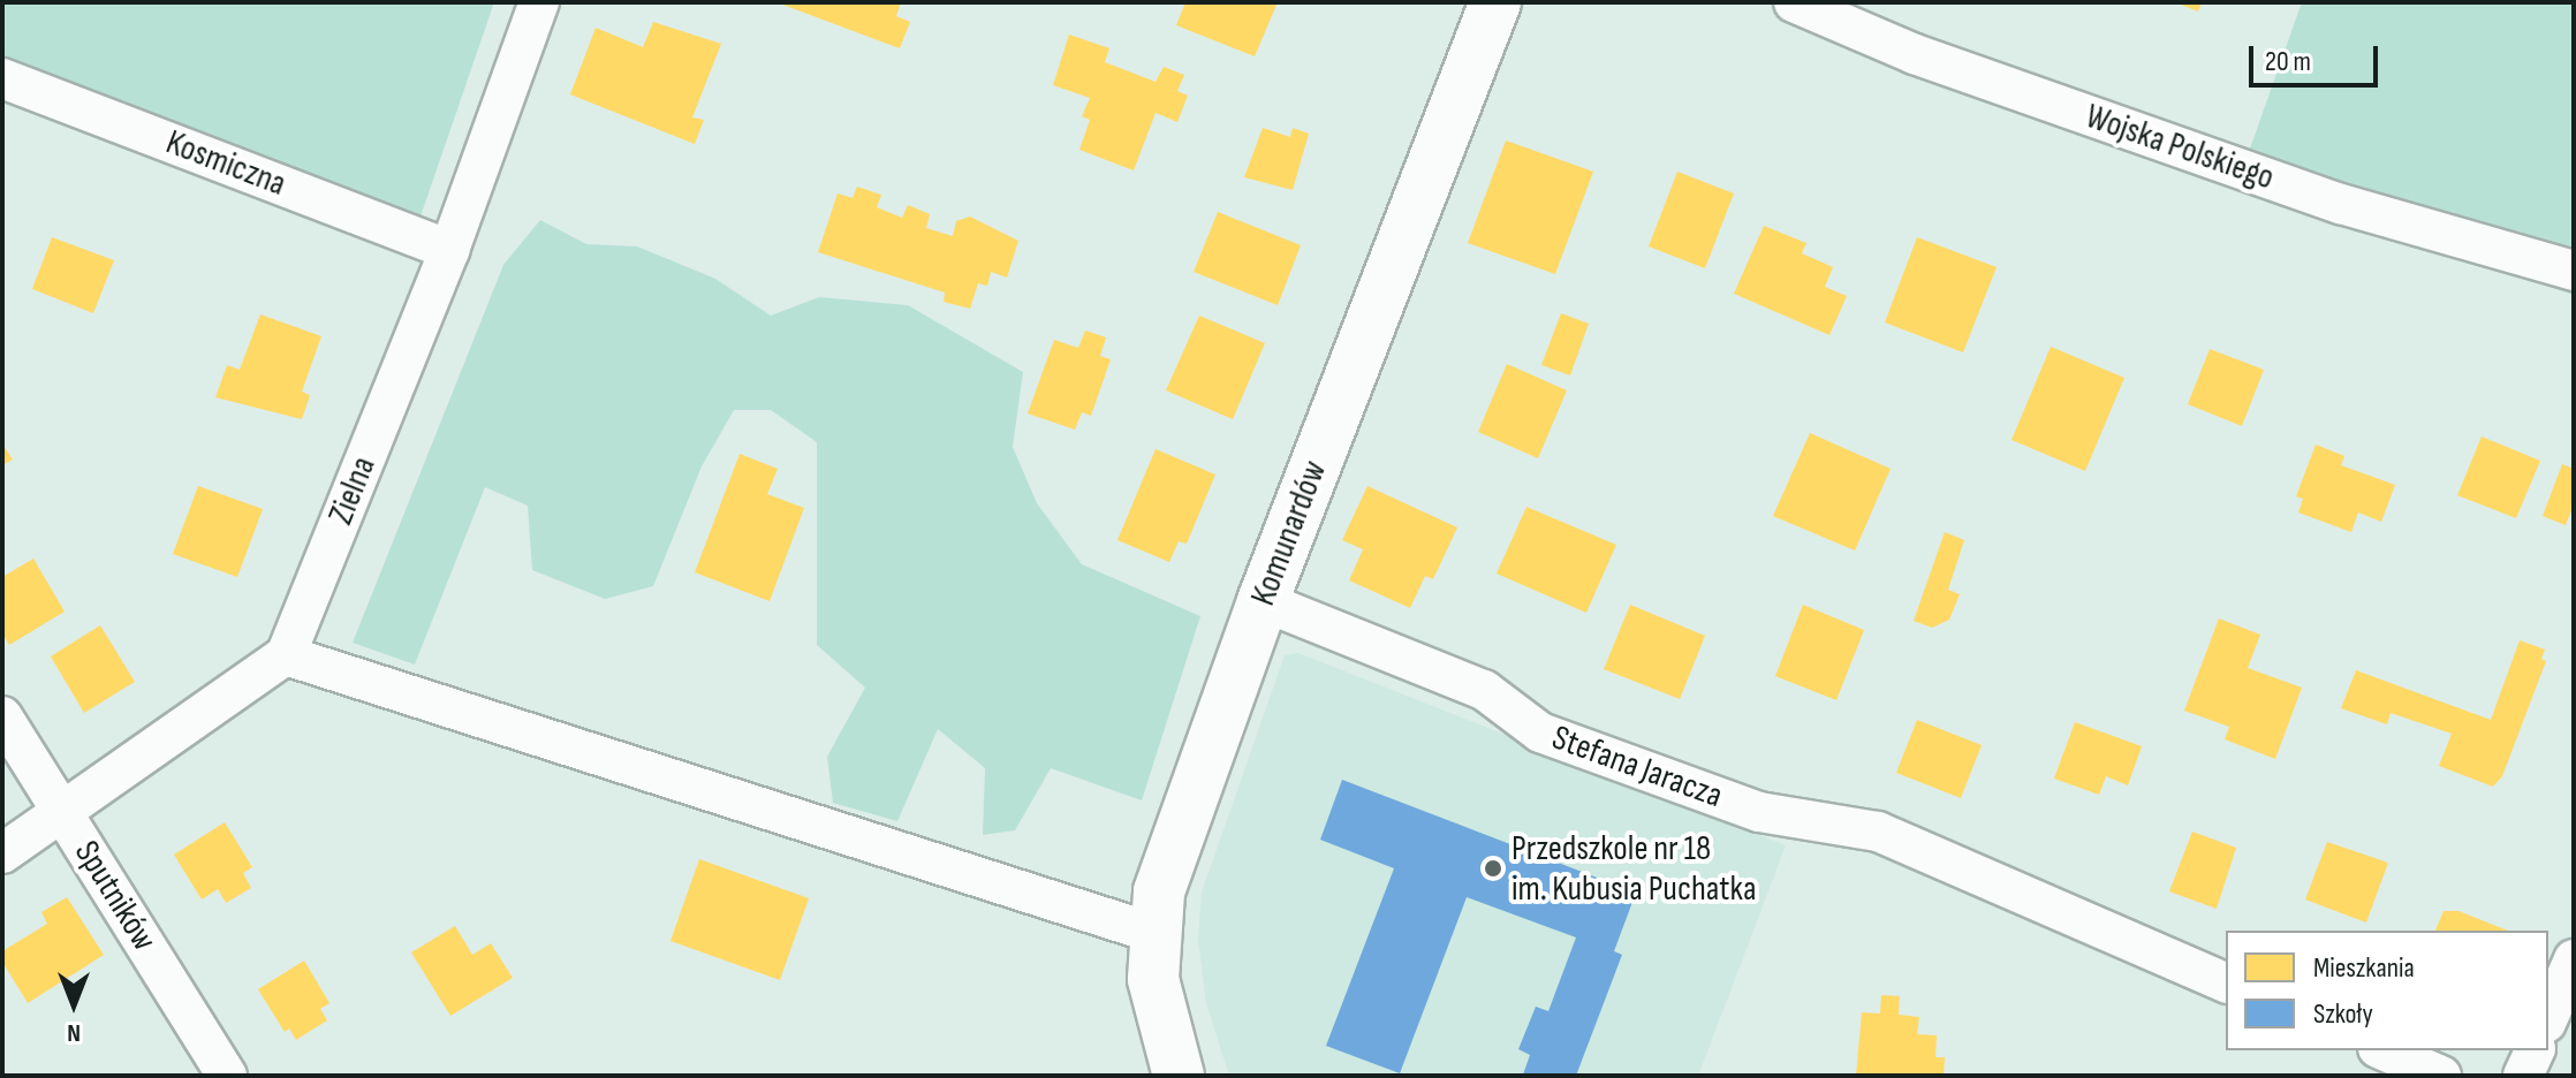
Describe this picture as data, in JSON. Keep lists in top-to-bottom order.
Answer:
{
  "streets": {
    "street": [
      "Wojska Polskiego",
      "Kosmiczna",
      "Zielna",
      "Komunardów",
      "Stefana Jaracza",
      "Sputników"
    ]
  },
  "crossings": [
    ["Kosmiczna", "Zielna"],
    ["Komunardów", "Stefana Jaracza"]
  ],
  "places": ["Przedszkole nr 18 im. Kubusia Puchatka"],
  "legend": ["Mieszkania", "Szkoły"],
  "scale_bar": "20 m",
  "north": "bottom"
}
